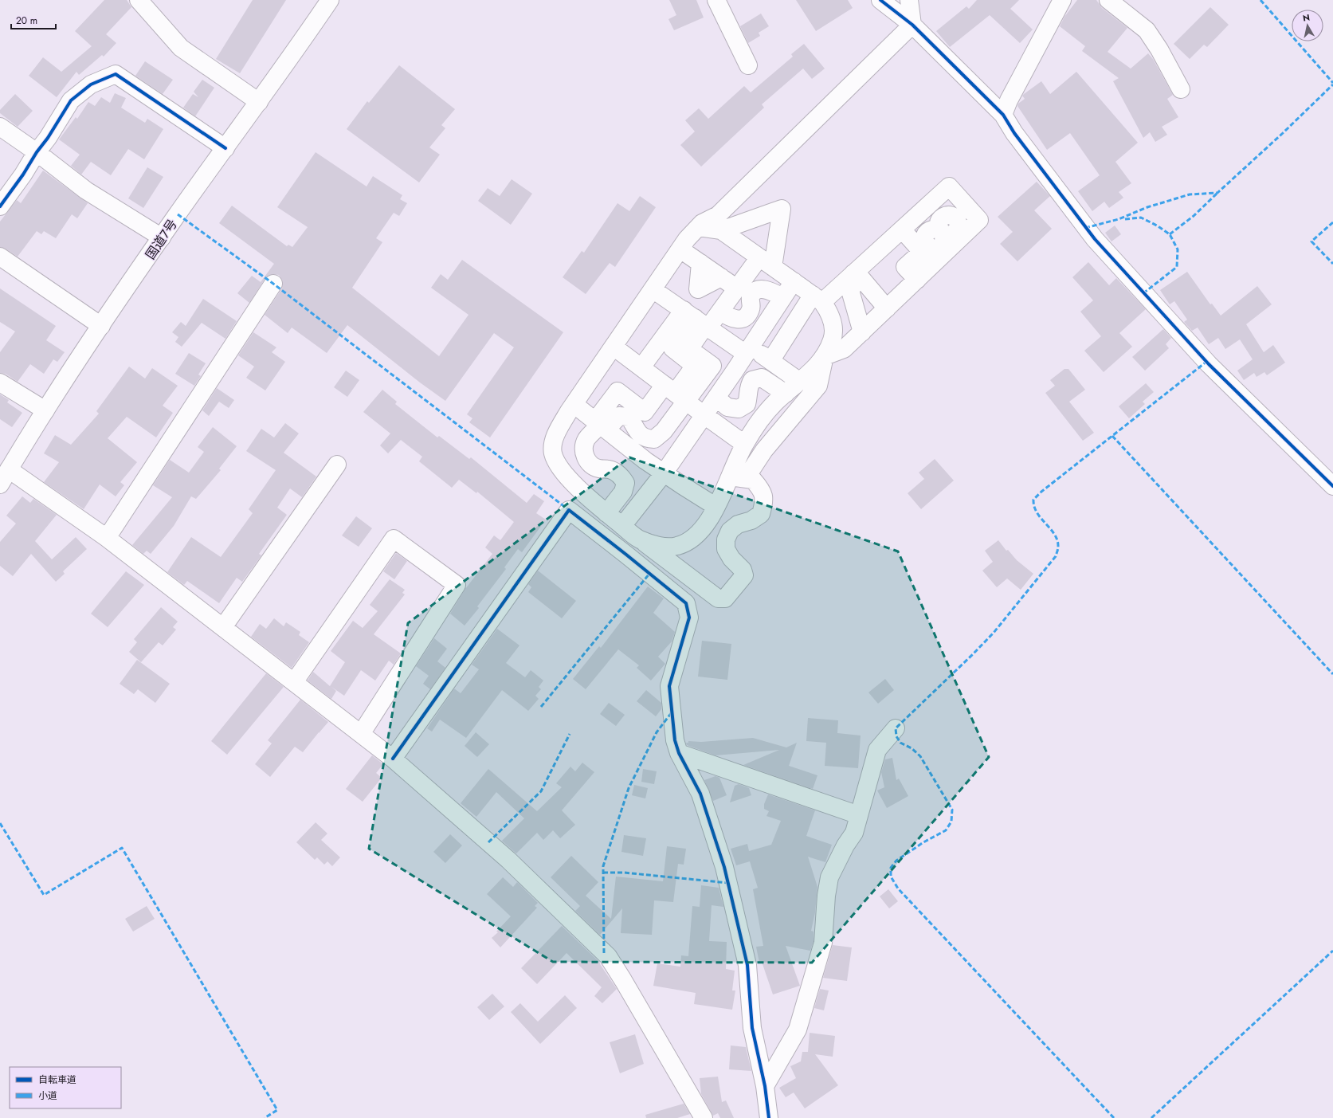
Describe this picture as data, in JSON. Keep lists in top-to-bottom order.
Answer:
{
  "streets": {
    "main road": ["国道7号"]
  },
  "legend": ["自転車道", "小道"],
  "scale_bar": "20 m",
  "north": "top"
}
